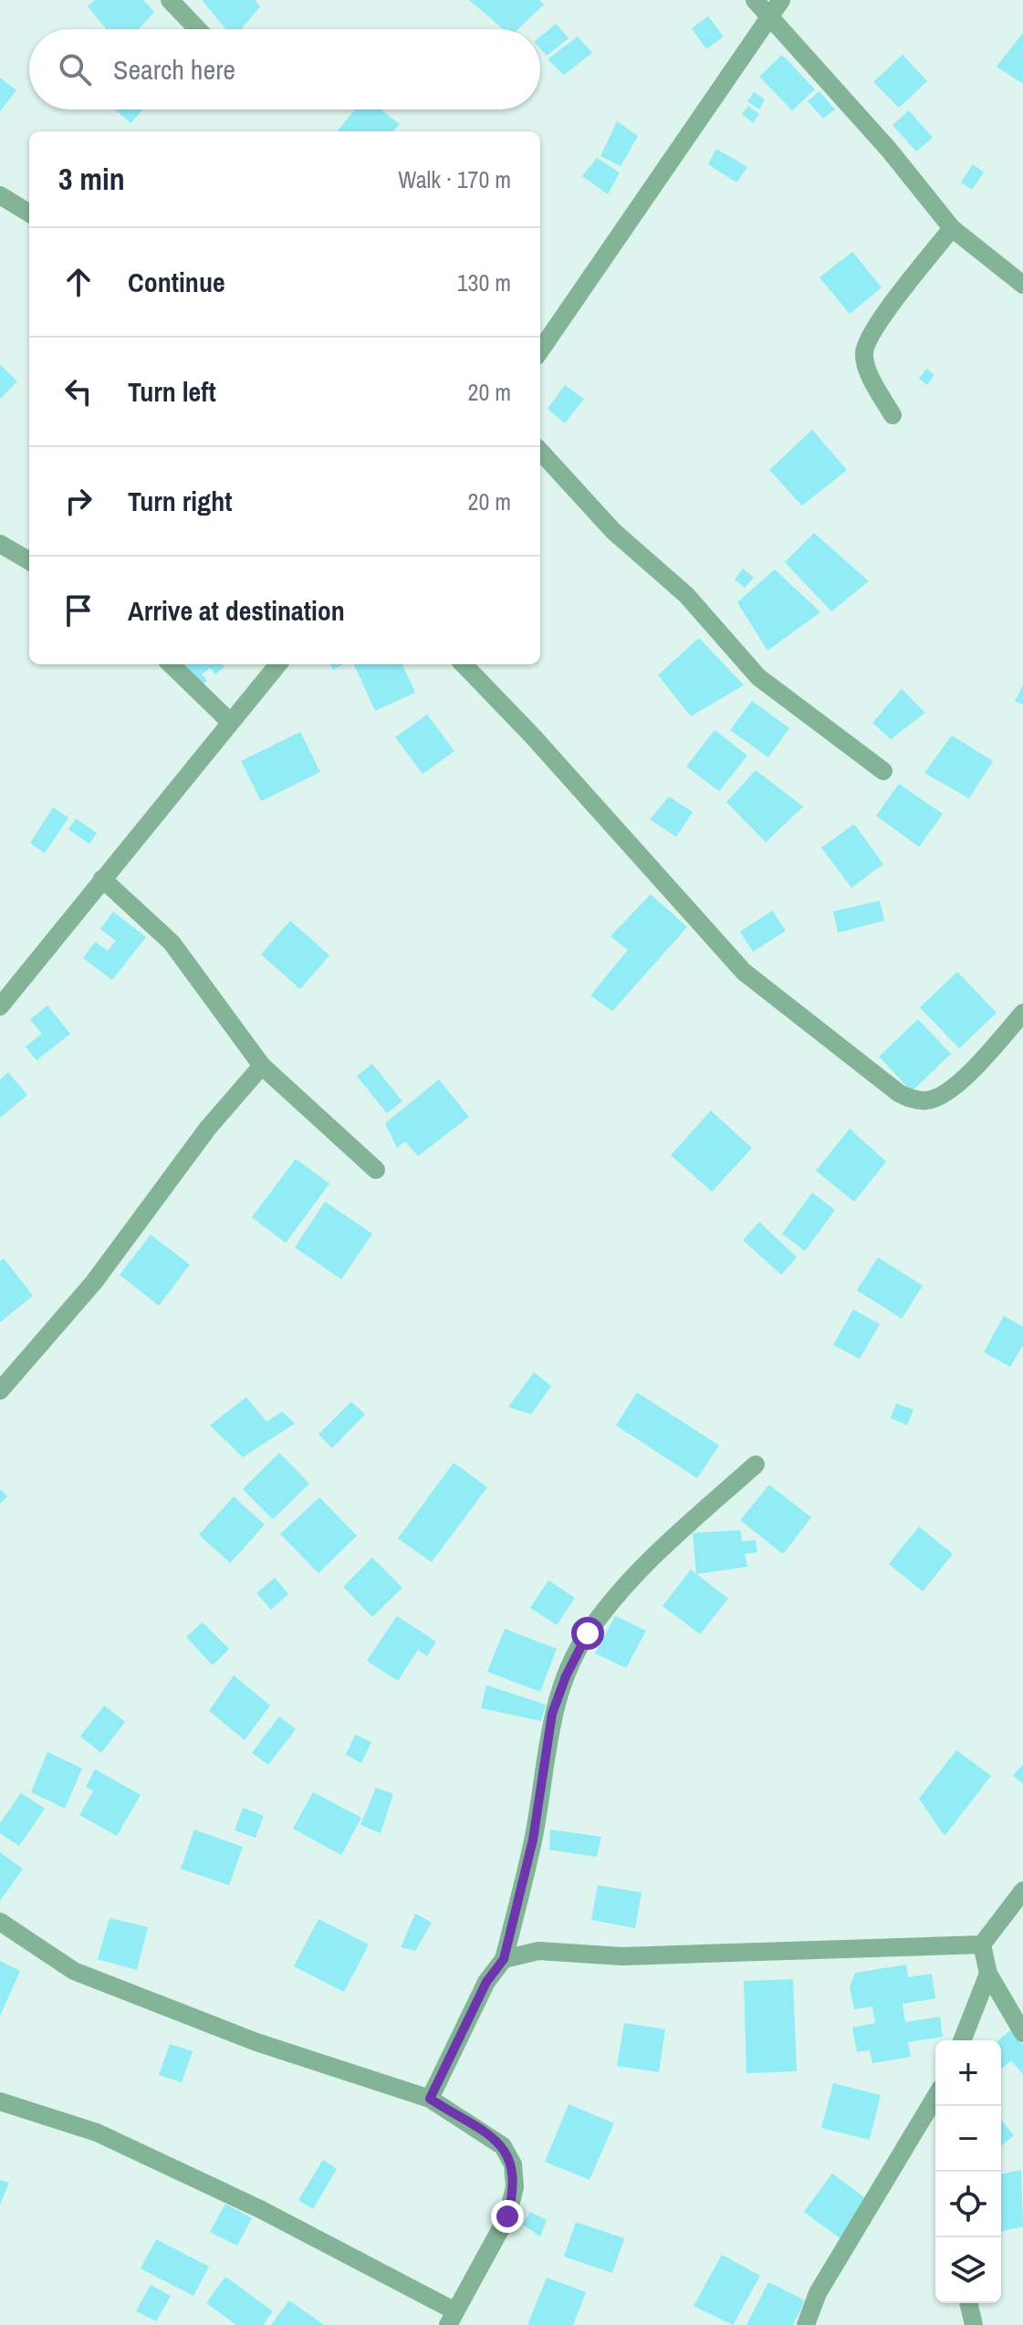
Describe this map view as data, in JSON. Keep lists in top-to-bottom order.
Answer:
{
  "page": {
    "search": "Search here",
    "heading": ["3 min", "Walk · 170 m"],
    "list": [
      ["Continue", "130 m"],
      ["Turn left", "20 m"],
      ["Turn right", "20 m"],
      "Arrive at destination"
    ],
    "map_buttons": ["+", "−"]
  }
}
